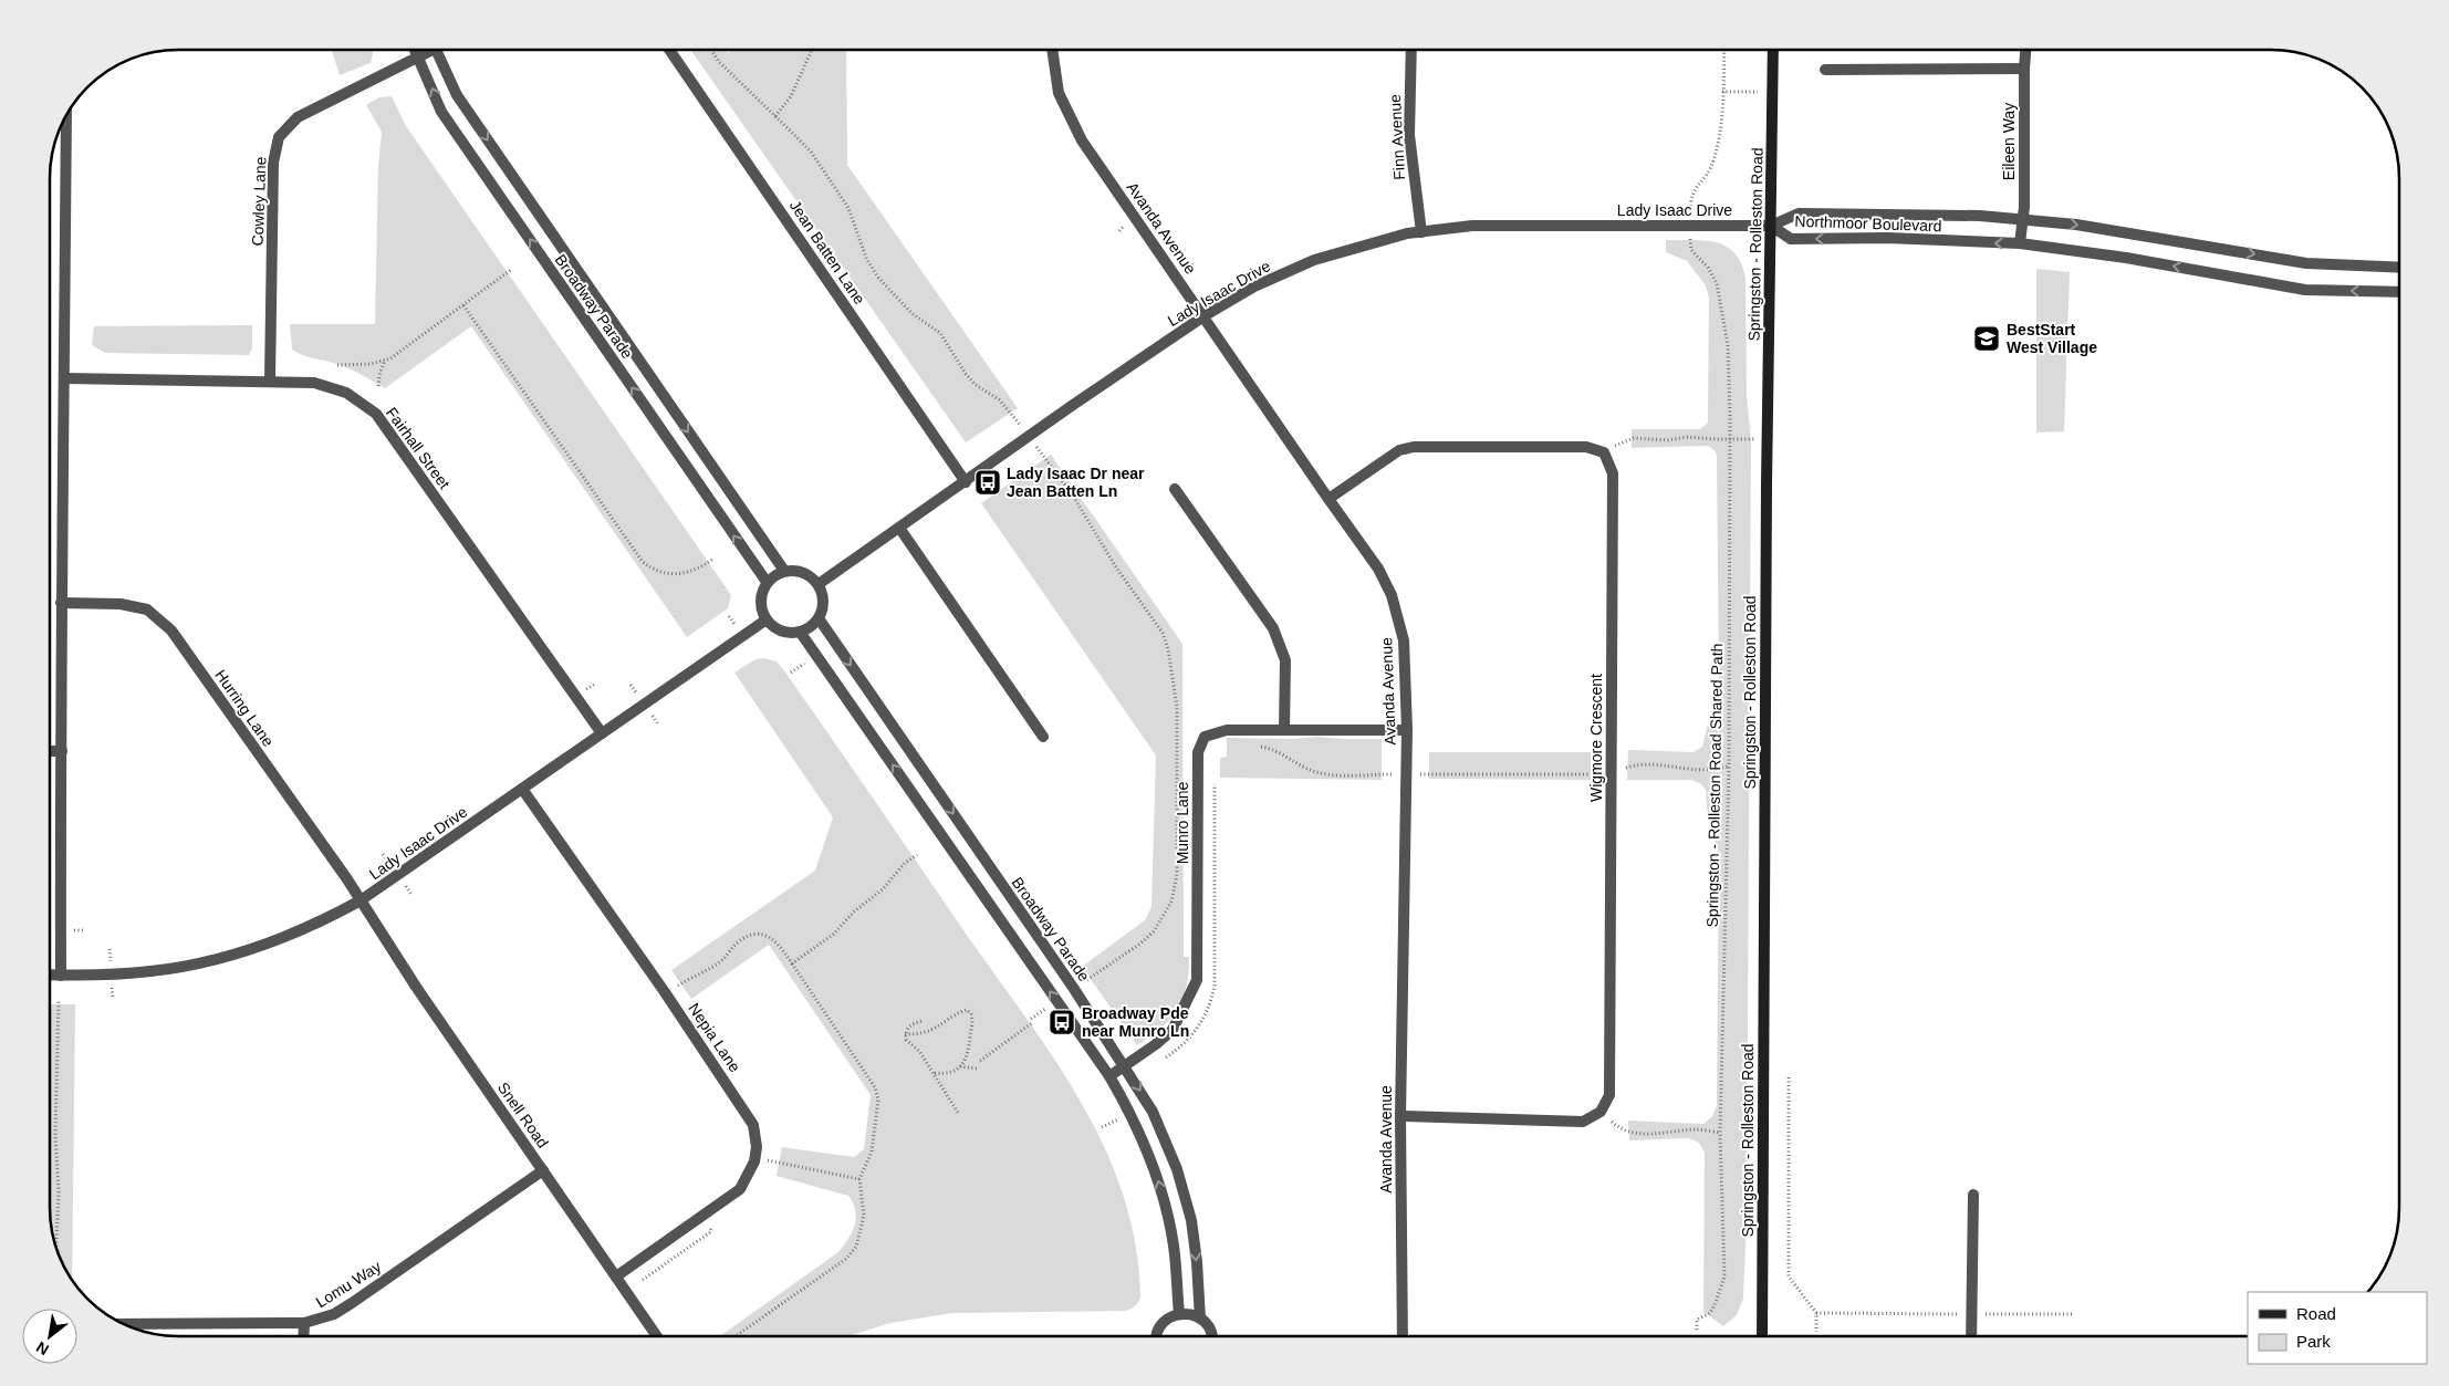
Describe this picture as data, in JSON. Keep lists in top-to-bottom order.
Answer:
{
  "streets": {
    "main road": ["Springston - Rolleston Road"],
    "street": [
      "Finn Avenue",
      "Eileen Way",
      "Cowley Lane",
      "Lady Isaac Drive",
      "Northmoor Boulevard",
      "Avanda Avenue",
      "Jean Batten Lane",
      "Broadway Parade",
      "Fairhall Street",
      "Hurring Lane",
      "Wigmore Crescent",
      "Munro Lane",
      "Nepia Lane",
      "Snell Road",
      "Lomu Way"
    ],
    "path": ["Springston - Rolleston Road Shared Path"]
  },
  "crossings": [
    ["Finn Avenue", "Lady Isaac Drive"],
    ["Eileen Way", "Northmoor Boulevard"],
    ["Cowley Lane", "Broadway Parade"],
    ["Cowley Lane", "Fairhall Street"],
    ["Lady Isaac Drive", "Northmoor Boulevard"],
    ["Lady Isaac Drive", "Avanda Avenue"],
    ["Lady Isaac Drive", "Springston - Rolleston Road"],
    ["Lady Isaac Drive", "Jean Batten Lane"],
    ["Lady Isaac Drive", "Broadway Parade"],
    ["Lady Isaac Drive", "Fairhall Street"],
    ["Lady Isaac Drive", "Hurring Lane"],
    ["Lady Isaac Drive", "Nepia Lane"],
    ["Lady Isaac Drive", "Snell Road"],
    ["Northmoor Boulevard", "Springston - Rolleston Road"],
    ["Avanda Avenue", "Wigmore Crescent"],
    ["Avanda Avenue", "Munro Lane"],
    ["Broadway Parade", "Munro Lane"],
    ["Hurring Lane", "Snell Road"],
    ["Nepia Lane", "Snell Road"],
    ["Snell Road", "Lomu Way"]
  ],
  "places": {
    "school or university": ["BestStart West Village"],
    "bus stop": ["Lady Isaac Dr near Jean Batten Ln", "Broadway Pde near Munro Ln"]
  },
  "legend": ["Road", "Park"],
  "north": "bottom left"
}
